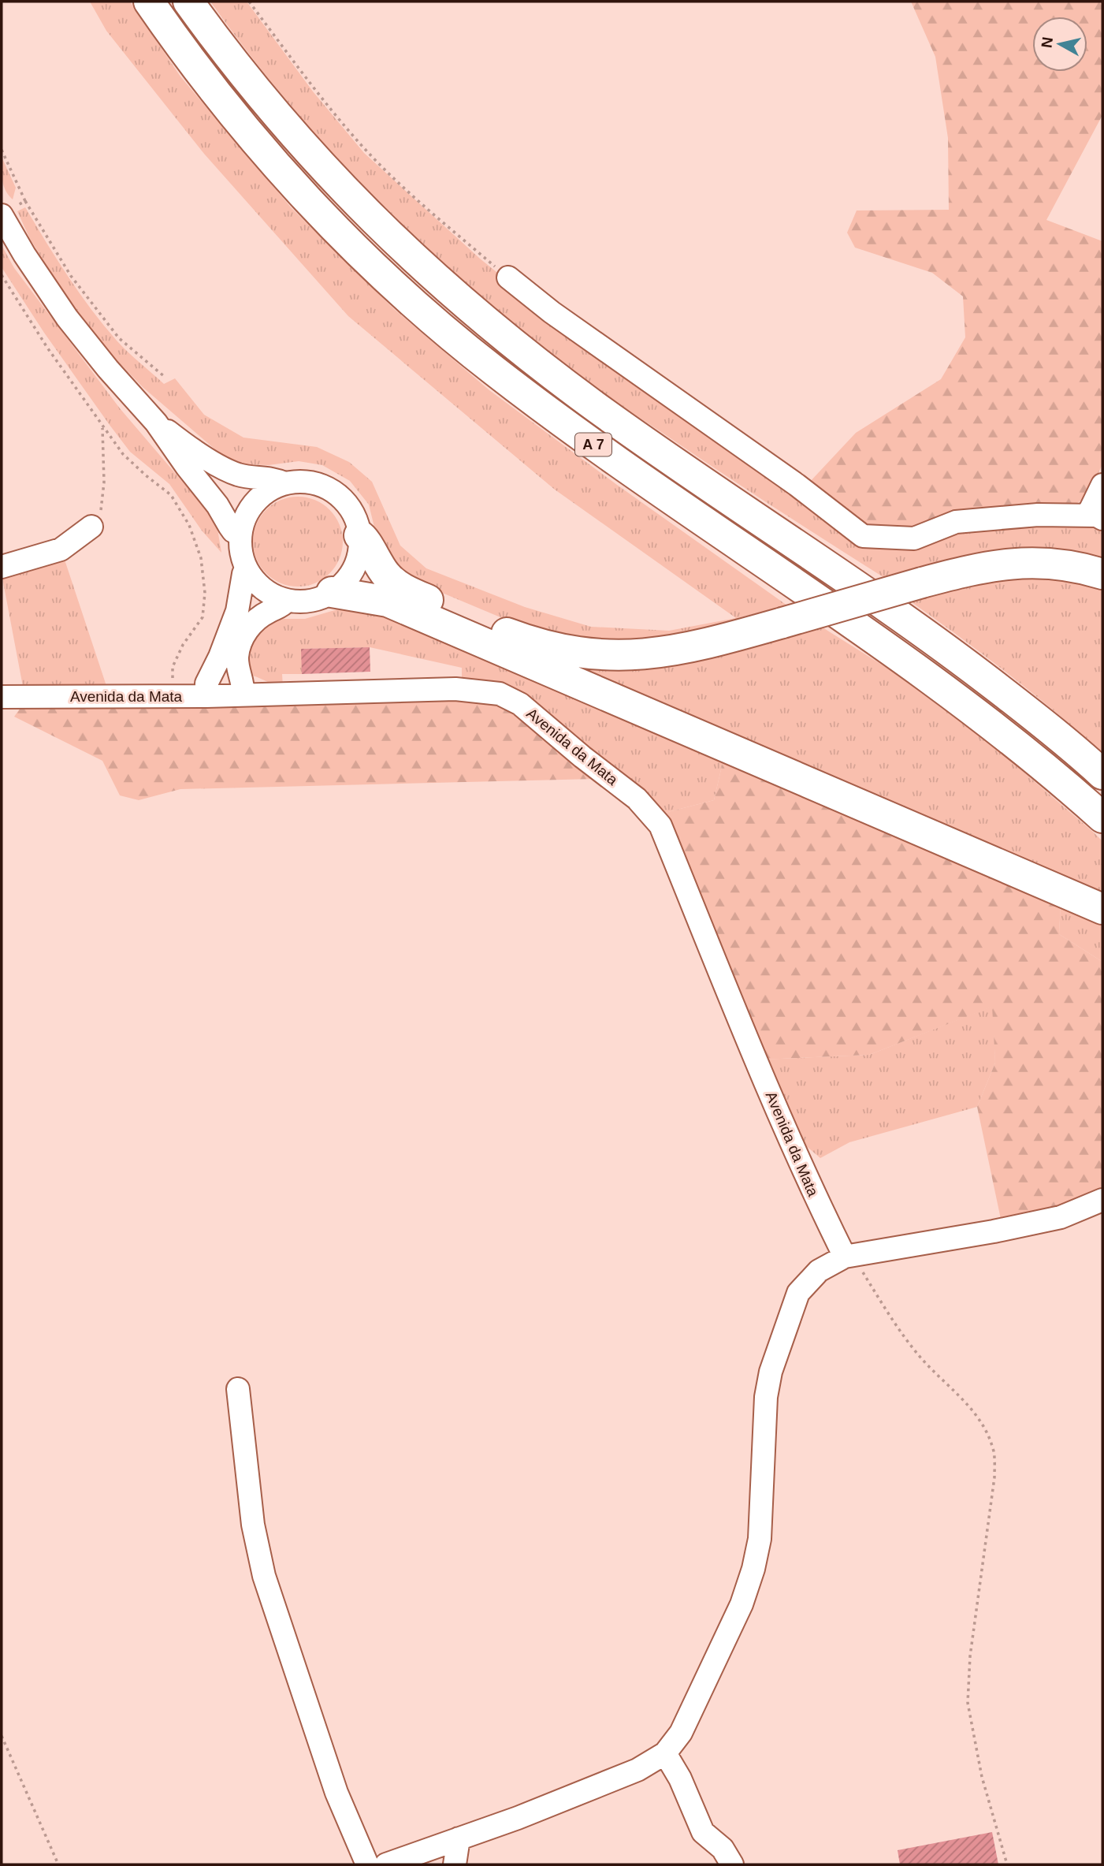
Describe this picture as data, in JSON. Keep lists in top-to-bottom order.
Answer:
{
  "streets": {
    "highway": ["A 7"],
    "street": ["Avenida da Mata"]
  },
  "north": "left"
}
